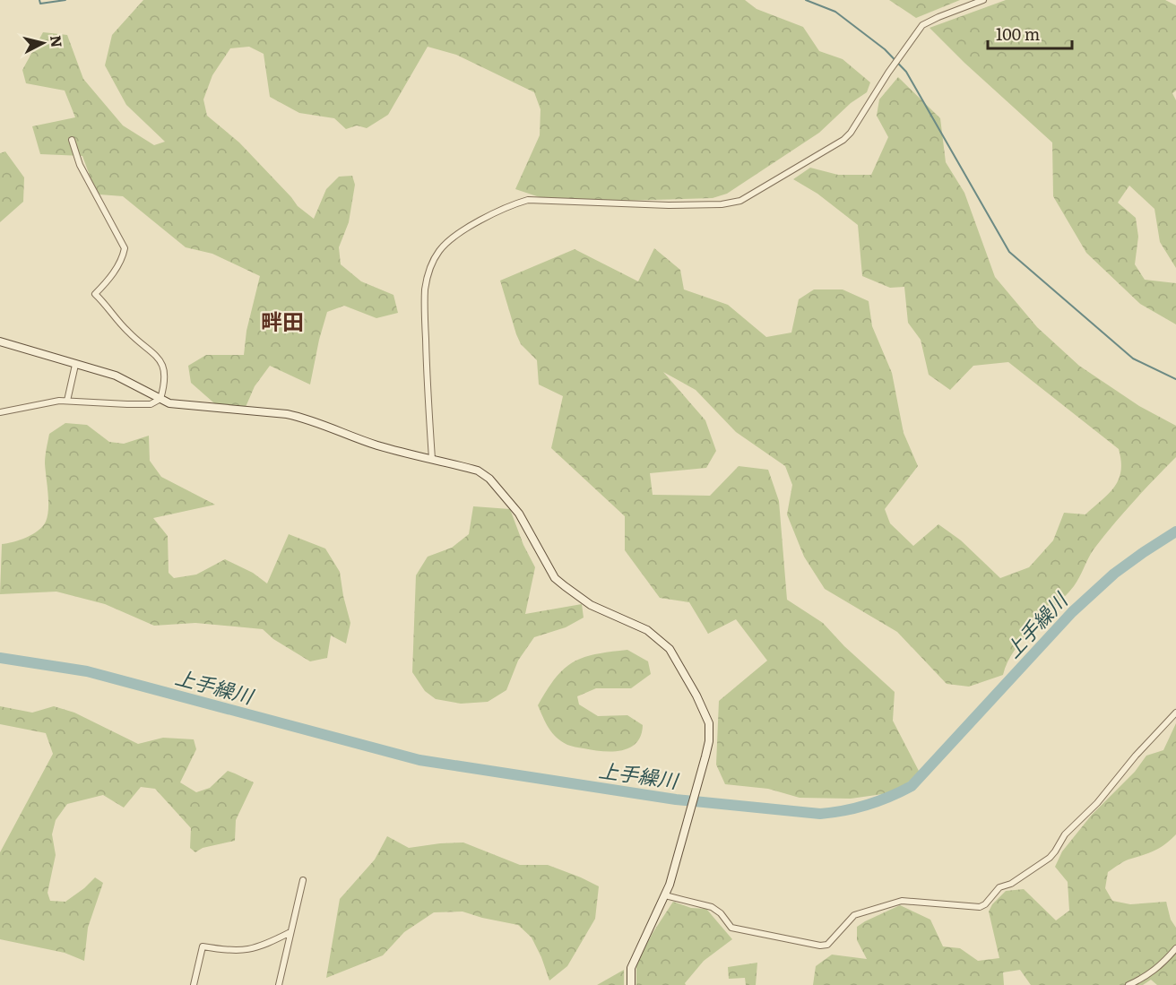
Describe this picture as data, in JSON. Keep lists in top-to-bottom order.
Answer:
{
  "districts": ["畔田"],
  "water": ["上手繰川"],
  "scale_bar": "100 m",
  "north": "right"
}
